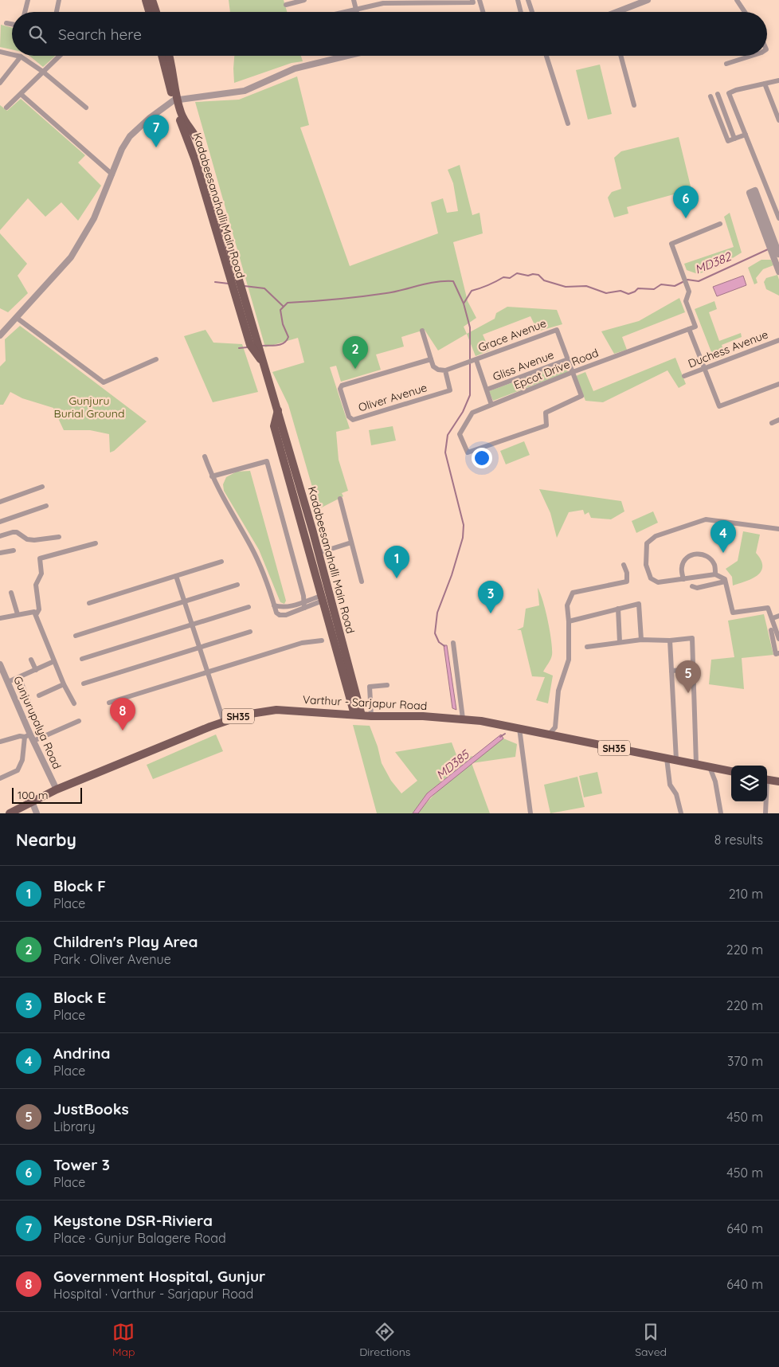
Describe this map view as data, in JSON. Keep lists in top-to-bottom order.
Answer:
{
  "streets": {
    "main road": ["Kadabeesanahalli Main Road", "Varthur - Sarjapur Road", "SH35"],
    "street": [
      "Grace Avenue",
      "Duchess Avenue",
      "Gliss Avenue",
      "Epcot Drive Road",
      "Oliver Avenue",
      "Gunjurupalya Road"
    ]
  },
  "crossings": [
    ["Kadabeesanahalli Main Road", "Varthur - Sarjapur Road"],
    ["Grace Avenue", "Gliss Avenue"],
    ["Grace Avenue", "Oliver Avenue"],
    ["Varthur - Sarjapur Road", "Gunjurupalya Road"]
  ],
  "water": ["MD382", "MD385"],
  "parks": ["Gunjuru Burial Ground"],
  "scale_bar": "100 m",
  "page": {
    "search": "Search here",
    "pins": [
      "7",
      "6",
      "2",
      "4",
      "1",
      "3",
      "5",
      "8"
    ],
    "scale": "100 m",
    "heading": ["Nearby", "8 results"],
    "list": [
      {
        "mark": "1",
        "name": "Block F",
        "note": "Place",
        "value": "210 m"
      },
      {
        "mark": "2",
        "name": "Children's Play Area",
        "note": "Park · Oliver Avenue",
        "value": "220 m"
      },
      {
        "mark": "3",
        "name": "Block E",
        "note": "Place",
        "value": "220 m"
      },
      {
        "mark": "4",
        "name": "Andrina",
        "note": "Place",
        "value": "370 m"
      },
      {
        "mark": "5",
        "name": "JustBooks",
        "note": "Library",
        "value": "450 m"
      },
      {
        "mark": "6",
        "name": "Tower 3",
        "note": "Place",
        "value": "450 m"
      },
      {
        "mark": "7",
        "name": "Keystone DSR-Riviera",
        "note": "Place · Gunjur Balagere Road",
        "value": "640 m"
      },
      {
        "mark": "8",
        "name": "Government Hospital, Gunjur",
        "note": "Hospital · Varthur - Sarjapur Road",
        "value": "640 m"
      }
    ],
    "nav": ["Map", "Directions", "Saved"]
  }
}
